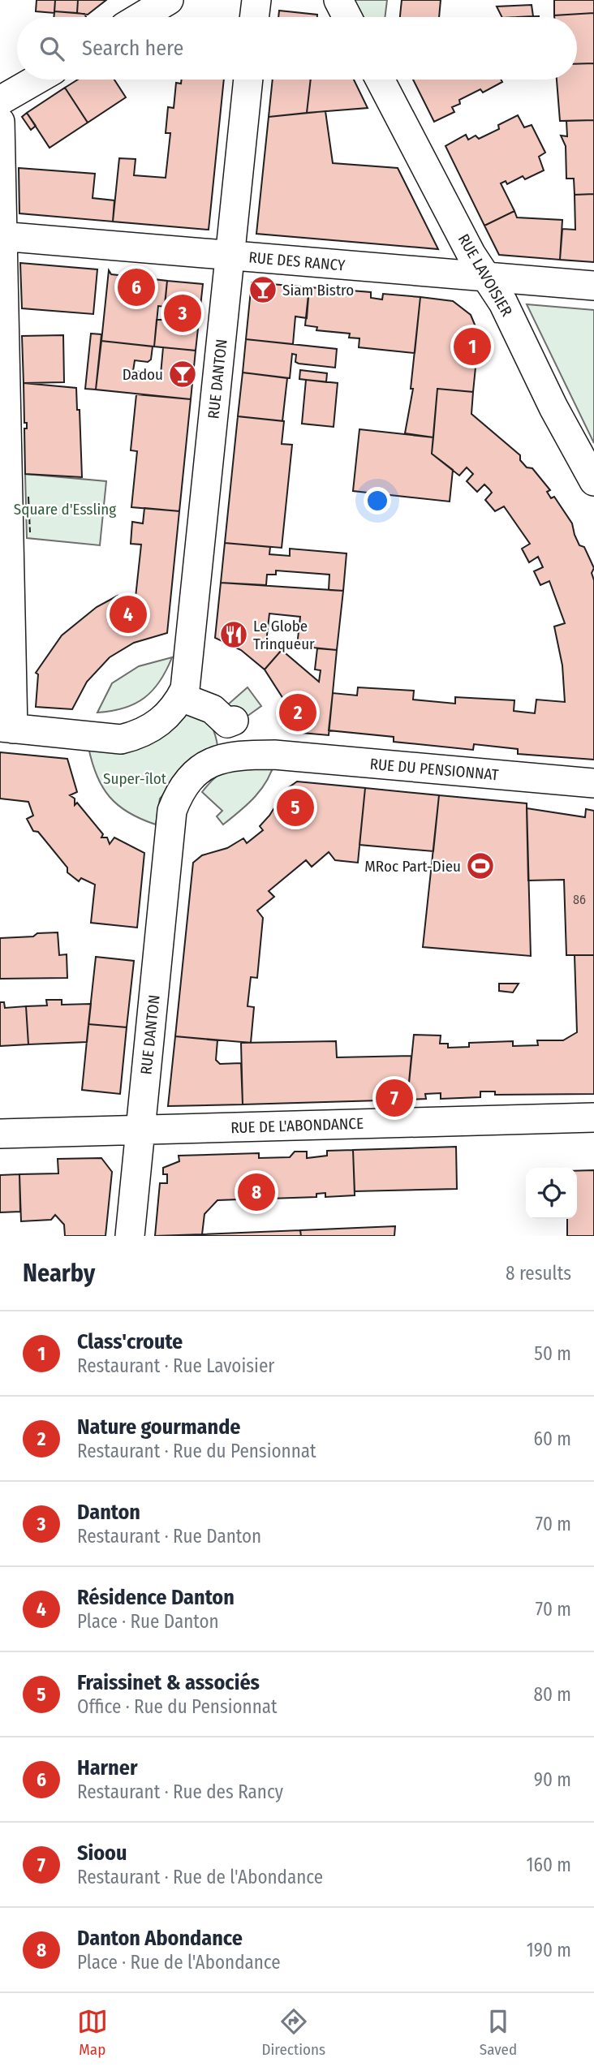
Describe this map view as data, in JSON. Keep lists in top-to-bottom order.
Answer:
{
  "streets": {
    "street": [
      "RUE DES RANCY",
      "RUE LAVOISIER",
      "RUE DANTON",
      "RUE DU PENSIONNAT",
      "RUE DE L'ABONDANCE"
    ]
  },
  "crossings": [
    ["RUE DES RANCY", "RUE LAVOISIER"],
    ["RUE DES RANCY", "RUE DANTON"],
    ["RUE DANTON", "RUE DU PENSIONNAT"],
    ["RUE DANTON", "RUE DE L'ABONDANCE"]
  ],
  "parks": ["Square d'Essling", "Super-îlot"],
  "places": {
    "bar": ["Siam Bistro", "Dadou"],
    "restaurant": ["Le Globe Trinqueur"],
    "sports": ["MRoc Part-Dieu"]
  },
  "house_numbers": ["86"],
  "page": {
    "search": "Search here",
    "pins": [
      "6",
      "3",
      "1",
      "4",
      "2",
      "5",
      "7",
      "8"
    ],
    "heading": ["Nearby", "8 results"],
    "list": [
      {
        "mark": "1",
        "name": "Class'croute",
        "note": "Restaurant · Rue Lavoisier",
        "value": "50 m"
      },
      {
        "mark": "2",
        "name": "Nature gourmande",
        "note": "Restaurant · Rue du Pensionnat",
        "value": "60 m"
      },
      {
        "mark": "3",
        "name": "Danton",
        "note": "Restaurant · Rue Danton",
        "value": "70 m"
      },
      {
        "mark": "4",
        "name": "Résidence Danton",
        "note": "Place · Rue Danton",
        "value": "70 m"
      },
      {
        "mark": "5",
        "name": "Fraissinet & associés",
        "note": "Office · Rue du Pensionnat",
        "value": "80 m"
      },
      {
        "mark": "6",
        "name": "Harner",
        "note": "Restaurant · Rue des Rancy",
        "value": "90 m"
      },
      {
        "mark": "7",
        "name": "Sioou",
        "note": "Restaurant · Rue de l'Abondance",
        "value": "160 m"
      },
      {
        "mark": "8",
        "name": "Danton Abondance",
        "note": "Place · Rue de l'Abondance",
        "value": "190 m"
      }
    ],
    "nav": ["Map", "Directions", "Saved"]
  }
}
